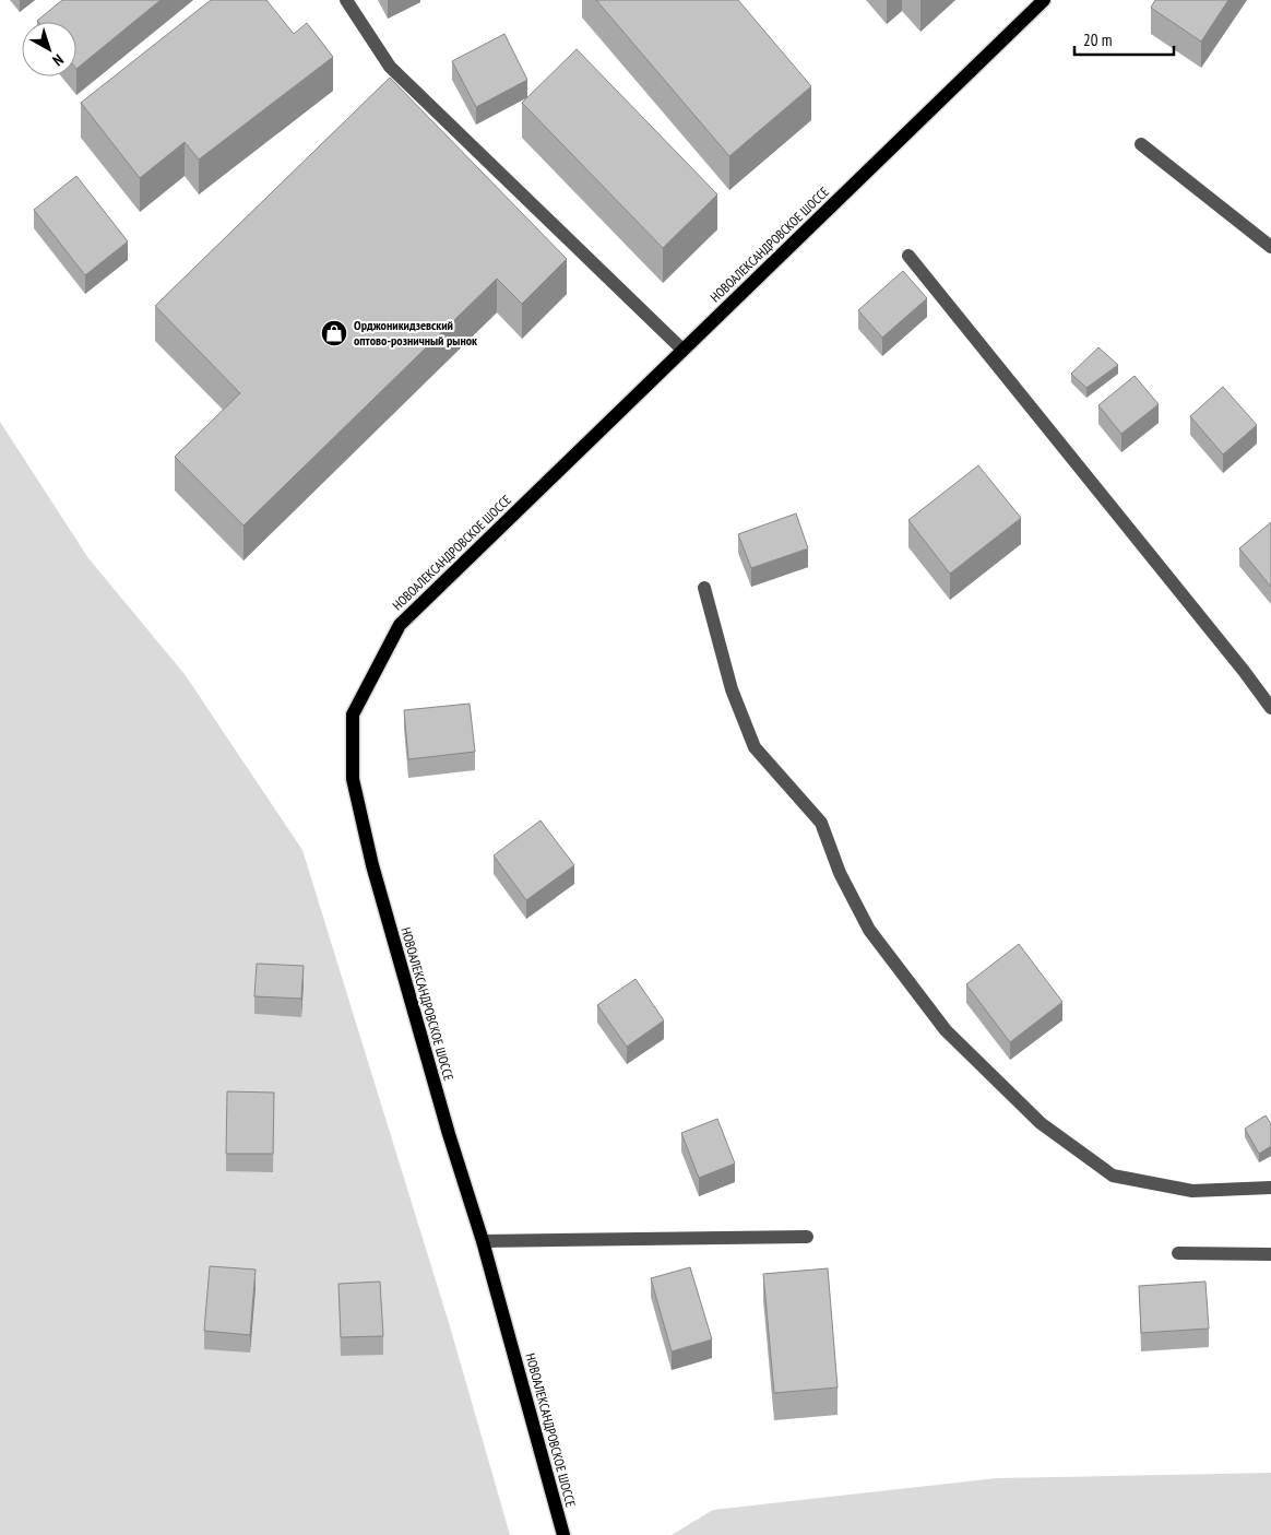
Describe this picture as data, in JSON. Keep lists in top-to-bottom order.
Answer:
{
  "streets": {
    "main road": ["НОВОАЛЕКСАНДРОВСКОЕ ШОССЕ"]
  },
  "places": {
    "shop": ["Орджоникидзевский оптово-розничный рынок"]
  },
  "scale_bar": "20 m",
  "north": "bottom right"
}
